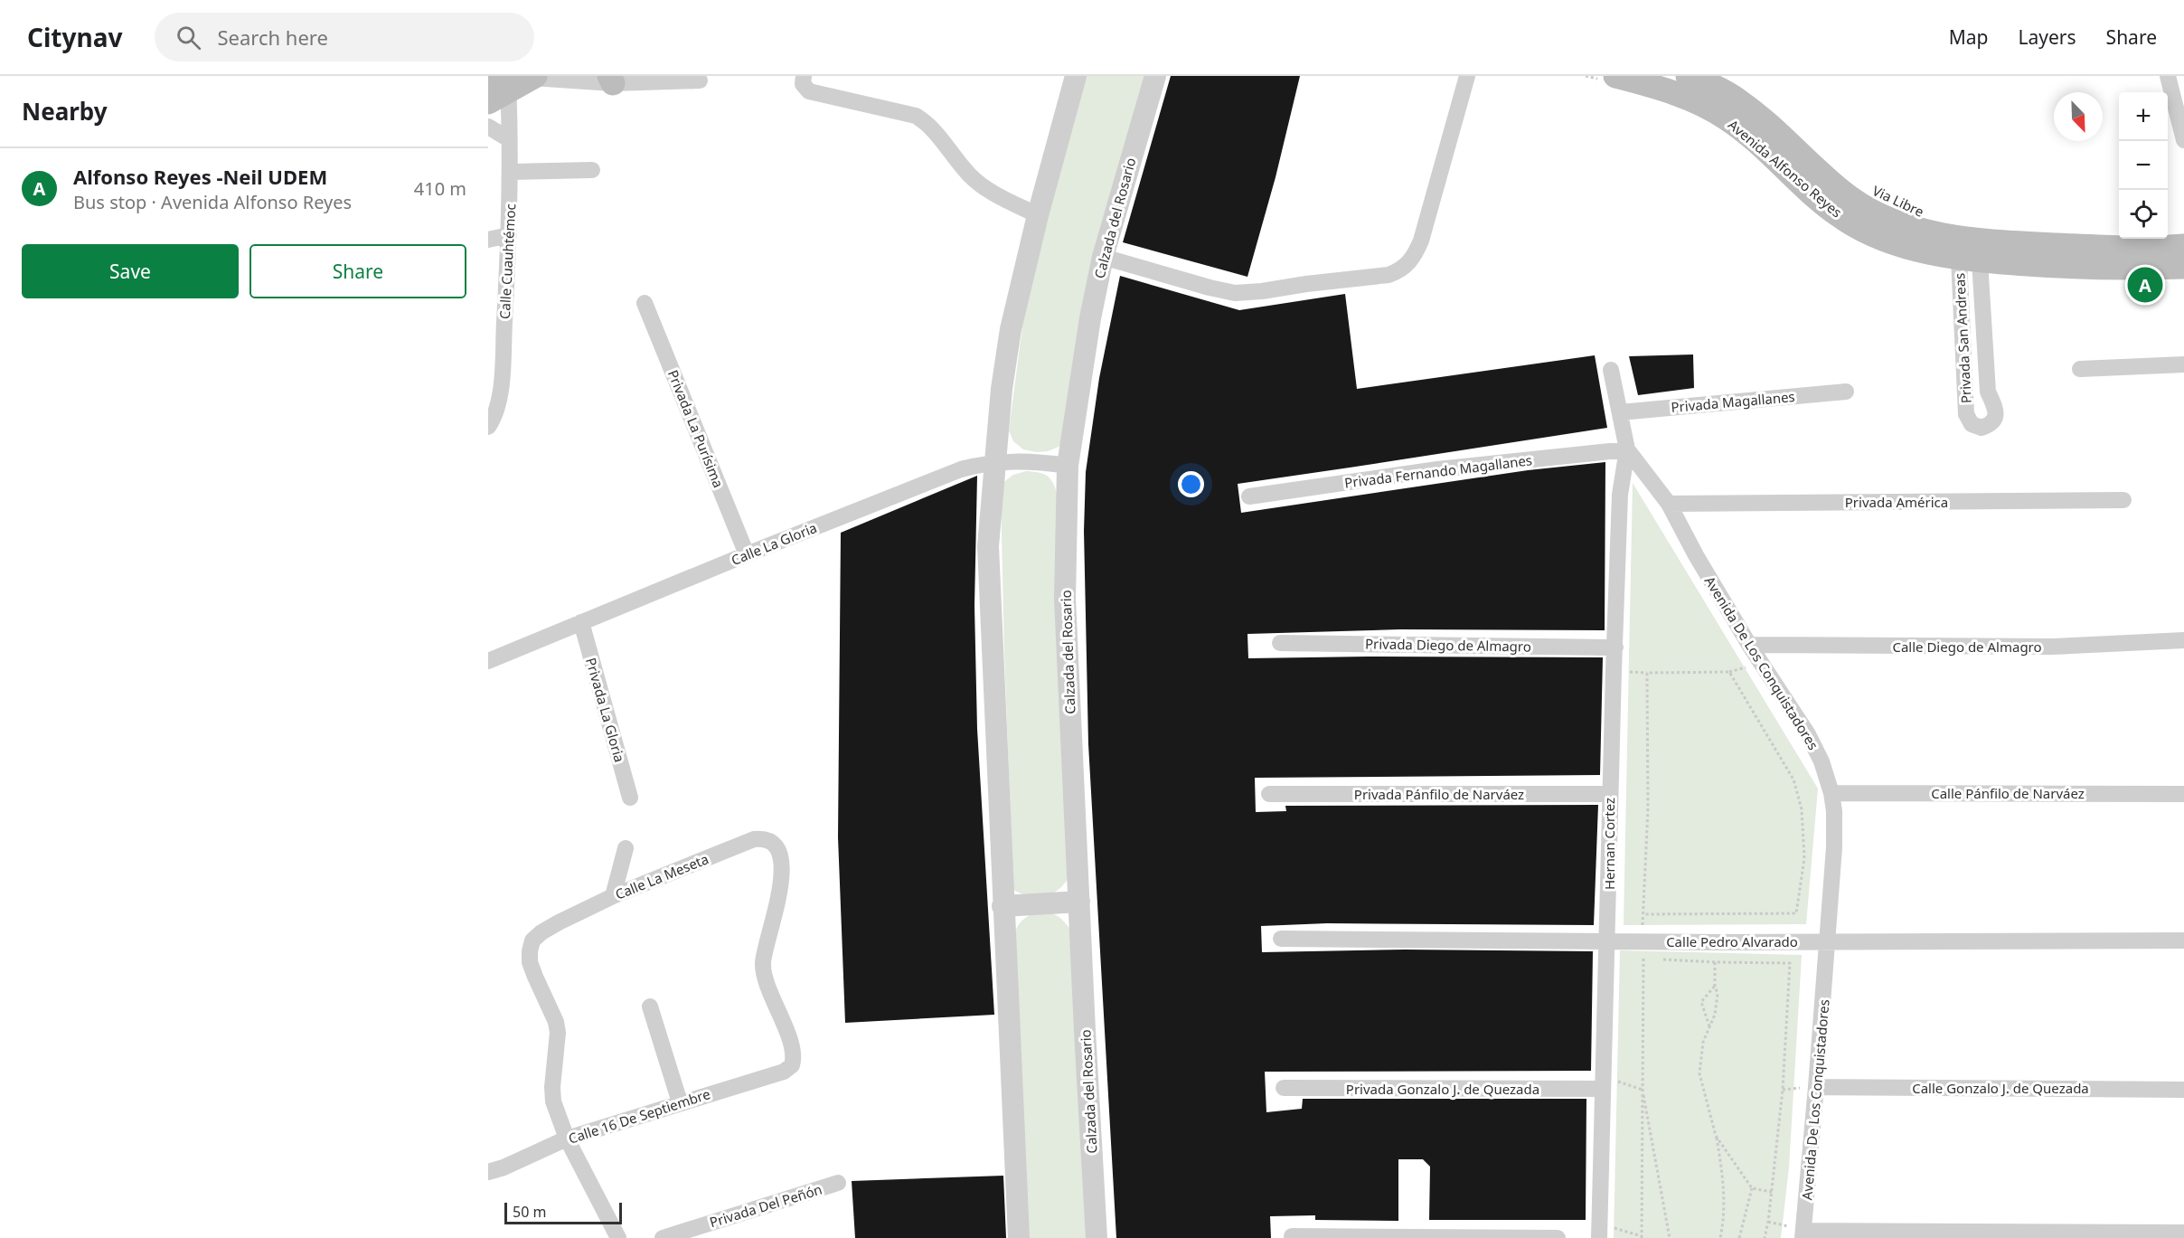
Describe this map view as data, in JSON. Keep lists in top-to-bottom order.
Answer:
{
  "streets": {
    "main road": ["Avenida Alfonso Reyes"],
    "street": [
      "Calzada del Rosario",
      "Calle Cuauhtémoc",
      "Privada San Andreas",
      "Privada Magallanes",
      "Privada La Purísima",
      "Privada Fernando Magallanes",
      "Privada América",
      "Calle La Gloria",
      "Privada Diego de Almagro",
      "Calle Diego de Almagro",
      "Avenida De Los Conquistadores",
      "Privada La Gloria",
      "Calle Pánfilo de Narváez",
      "Privada Pánfilo de Narváez",
      "Hernan Cortez",
      "Calle La Meseta",
      "Calle Pedro Alvarado",
      "Calle Gonzalo J. de Quezada",
      "Privada Gonzalo J. de Quezada",
      "Calle 16 De Septiembre",
      "Privada Del Peñón"
    ]
  },
  "crossings": [
    ["Avenida Alfonso Reyes", "Privada San Andreas"],
    ["Calzada del Rosario", "Calle La Gloria"],
    ["Privada Magallanes", "Avenida De Los Conquistadores"],
    ["Privada La Purísima", "Calle La Gloria"],
    ["Privada Fernando Magallanes", "Avenida De Los Conquistadores"],
    ["Privada Fernando Magallanes", "Hernan Cortez"],
    ["Privada América", "Avenida De Los Conquistadores"],
    ["Calle La Gloria", "Privada La Gloria"],
    ["Privada Diego de Almagro", "Hernan Cortez"],
    ["Calle Diego de Almagro", "Avenida De Los Conquistadores"],
    ["Avenida De Los Conquistadores", "Calle Pánfilo de Narváez"],
    ["Avenida De Los Conquistadores", "Hernan Cortez"],
    ["Avenida De Los Conquistadores", "Calle Pedro Alvarado"],
    ["Avenida De Los Conquistadores", "Calle Gonzalo J. de Quezada"],
    ["Privada Pánfilo de Narváez", "Hernan Cortez"],
    ["Hernan Cortez", "Calle Pedro Alvarado"],
    ["Hernan Cortez", "Privada Gonzalo J. de Quezada"],
    ["Calle La Meseta", "Calle 16 De Septiembre"]
  ],
  "scale_bar": "50 m",
  "north": "bottom right",
  "page": {
    "header": "Citynav",
    "search": "Search here",
    "nav": ["Map", "Layers", "Share"],
    "heading": "Nearby",
    "map_buttons": ["+", "−"],
    "list": [
      {
        "mark": "A",
        "name": "Alfonso Reyes -Neil UDEM",
        "note": "Bus stop · Avenida Alfonso Reyes",
        "value": "410 m"
      }
    ],
    "buttons": ["Save", "Share"],
    "pins": "A",
    "scale": "50 m"
  }
}
